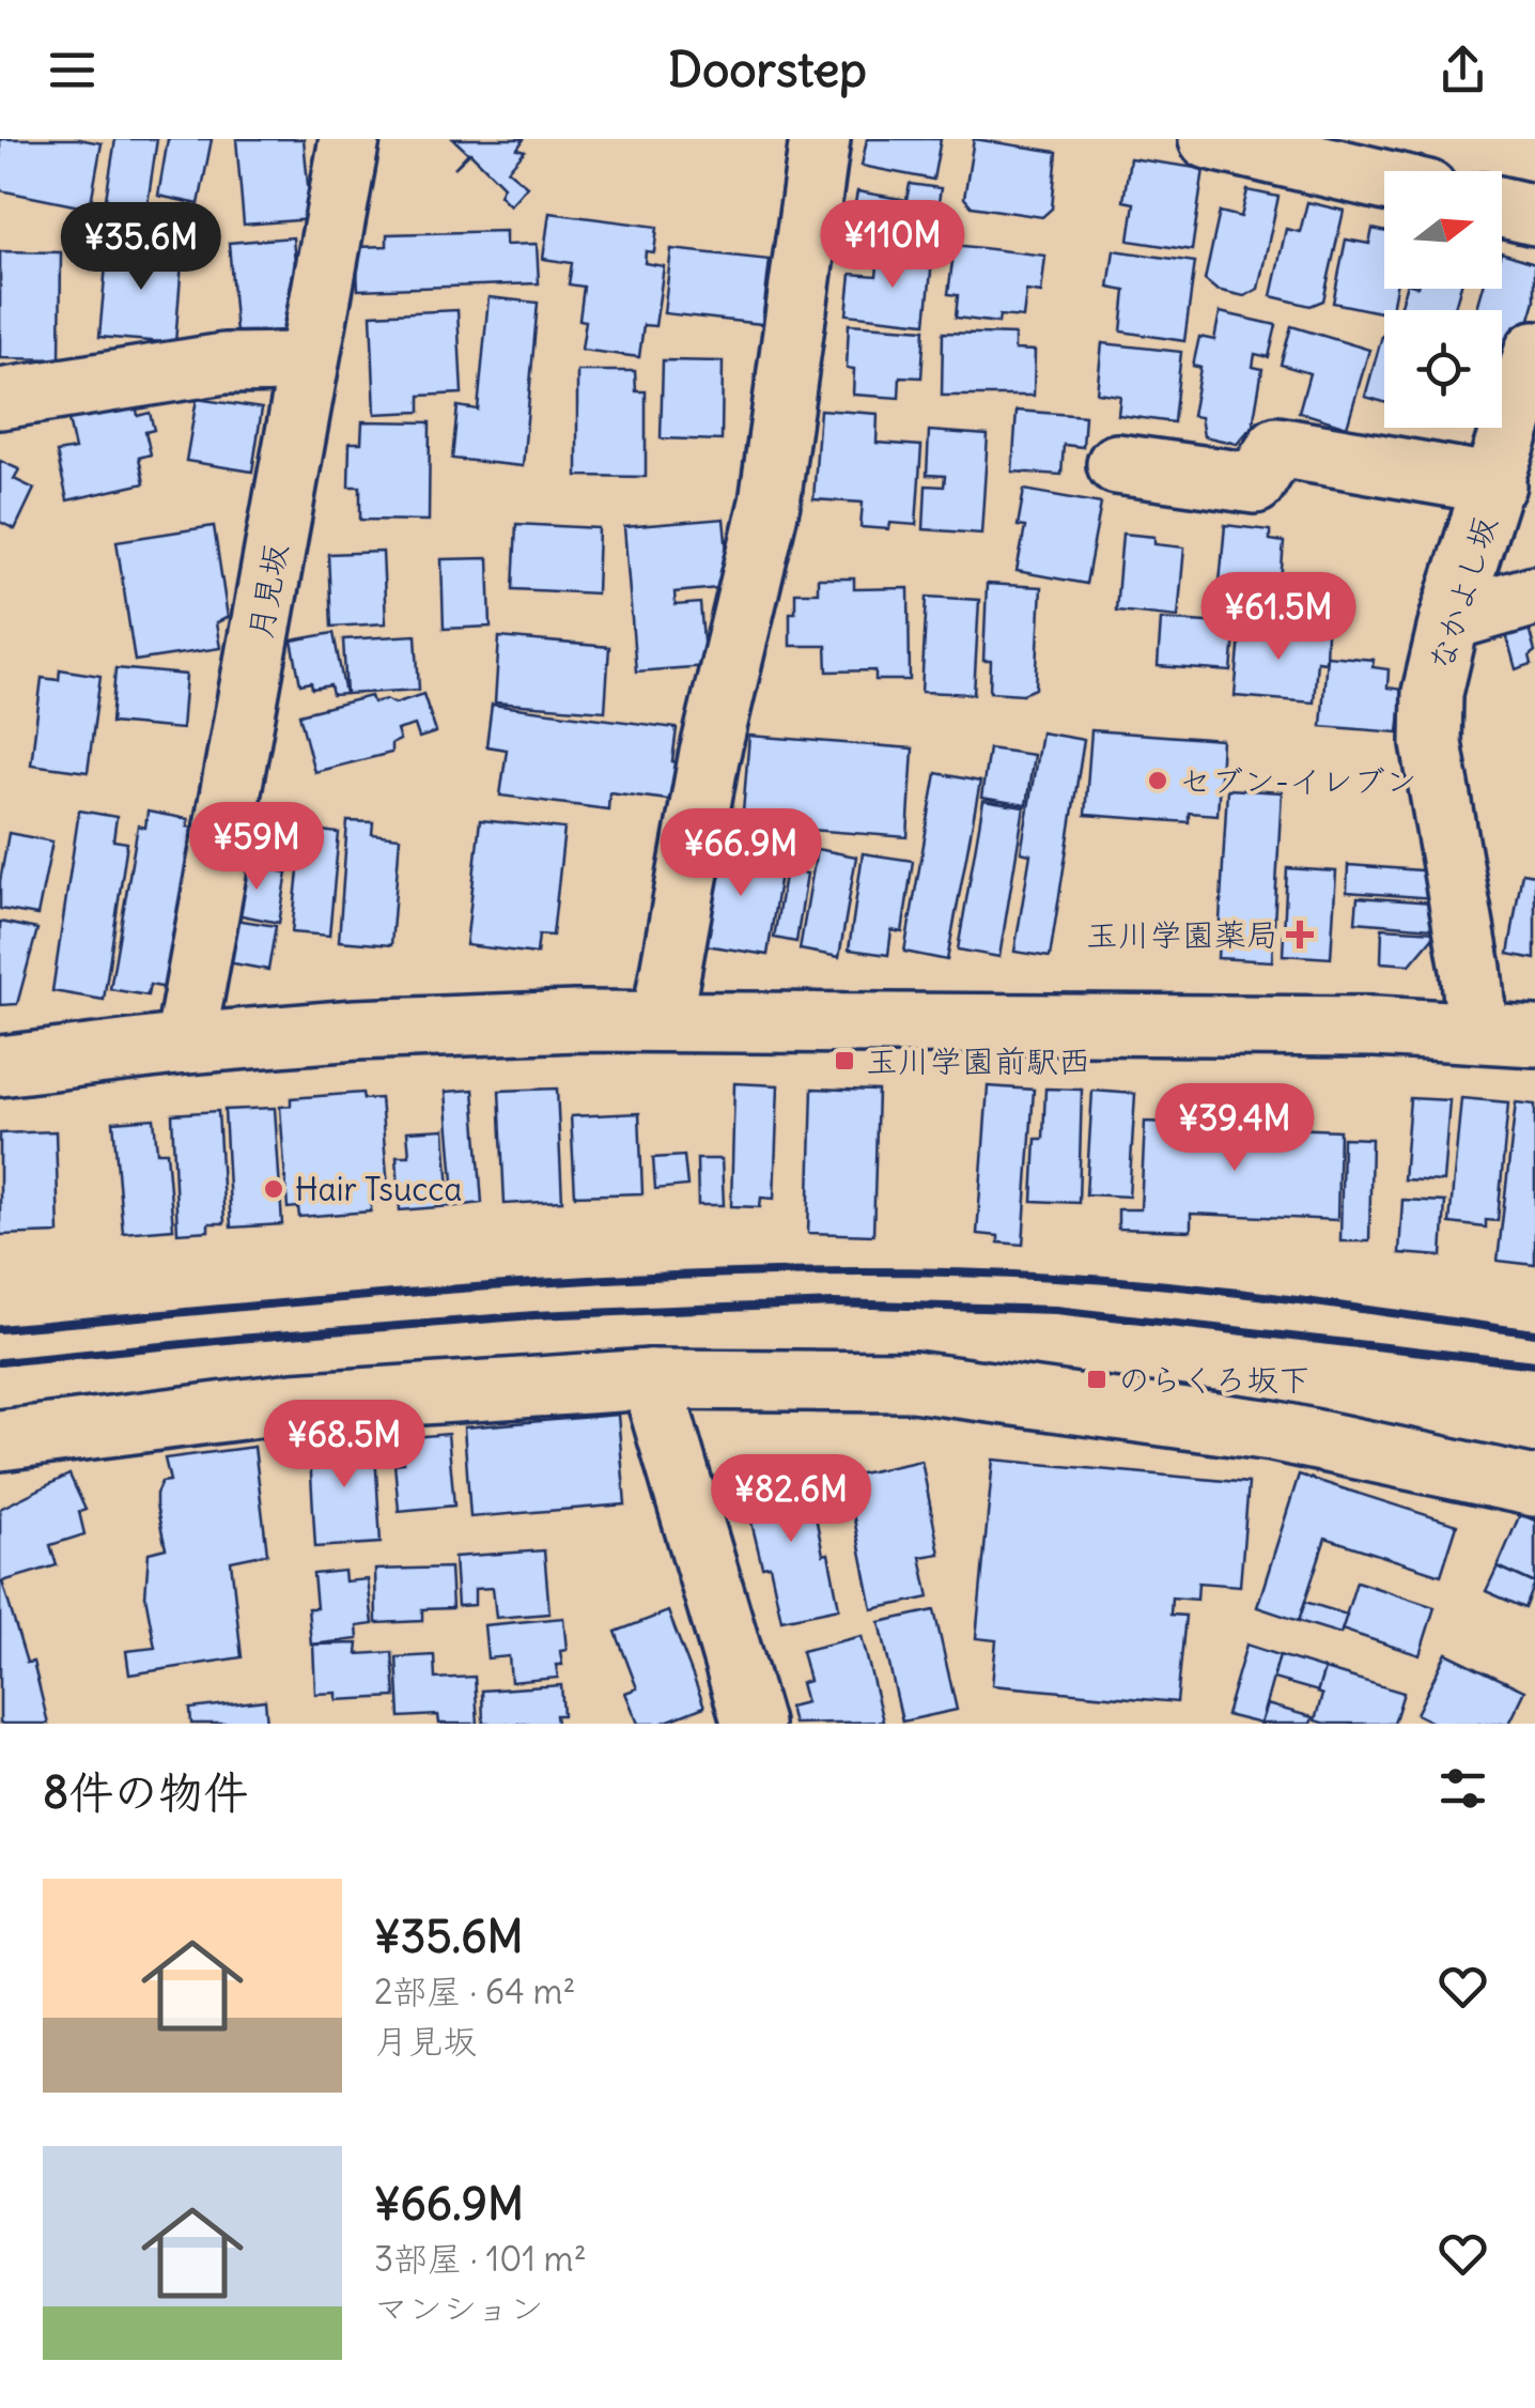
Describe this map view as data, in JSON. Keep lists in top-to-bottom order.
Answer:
{
  "streets": {
    "street": ["月見坂", "なかよし坂"]
  },
  "places": {
    "other": ["セブン-イレブン", "Hair Tsucca"],
    "health": ["玉川学園薬局"],
    "transit": ["玉川学園前駅西", "のらくろ坂下"]
  },
  "north": "right",
  "page": {
    "header": "Doorstep",
    "price": [
      "¥110M",
      "¥35.6M",
      "¥61.5M",
      "¥59M",
      "¥66.9M",
      "¥39.4M",
      "¥68.5M",
      "¥82.6M"
    ],
    "heading": "8件の物件",
    "list": [
      {
        "name": "¥35.6M",
        "note": "2部屋 · 64 m² · 月見坂"
      },
      {
        "name": "¥66.9M",
        "note": "3部屋 · 101 m² · マンション"
      }
    ]
  }
}
